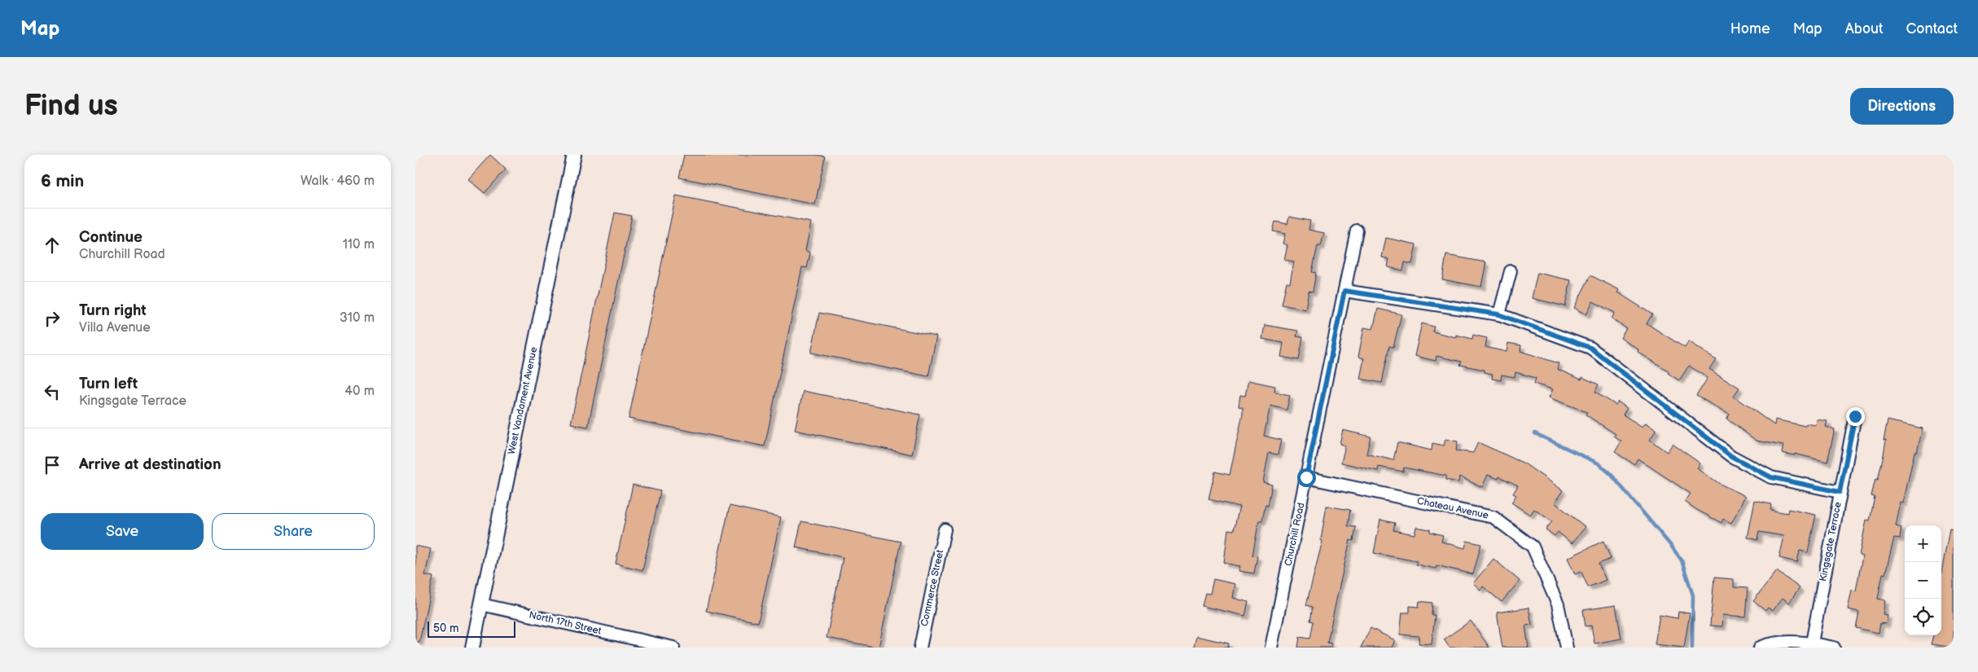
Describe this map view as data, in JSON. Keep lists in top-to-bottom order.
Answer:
{
  "streets": {
    "street": [
      "West Vandament Avenue",
      "Chateau Avenue",
      "Churchill Road",
      "Kingsgate Terrace",
      "Commerce Street",
      "North 17th Street"
    ]
  },
  "crossings": [
    ["West Vandament Avenue", "North 17th Street"],
    ["Chateau Avenue", "Churchill Road"]
  ],
  "scale_bar": "50 m",
  "page": {
    "header": "Map",
    "nav": [
      "Home",
      "Map",
      "About",
      "Contact"
    ],
    "buttons": [
      "Directions",
      ["Save", "Share"]
    ],
    "title": "Find us",
    "heading": ["6 min", "Walk · 460 m"],
    "list": [
      ["Continue", "Churchill Road", "110 m"],
      ["Turn right", "Villa Avenue", "310 m"],
      ["Turn left", "Kingsgate Terrace", "40 m"],
      "Arrive at destination"
    ],
    "map_buttons": ["+", "−"],
    "scale": "50 m"
  }
}
